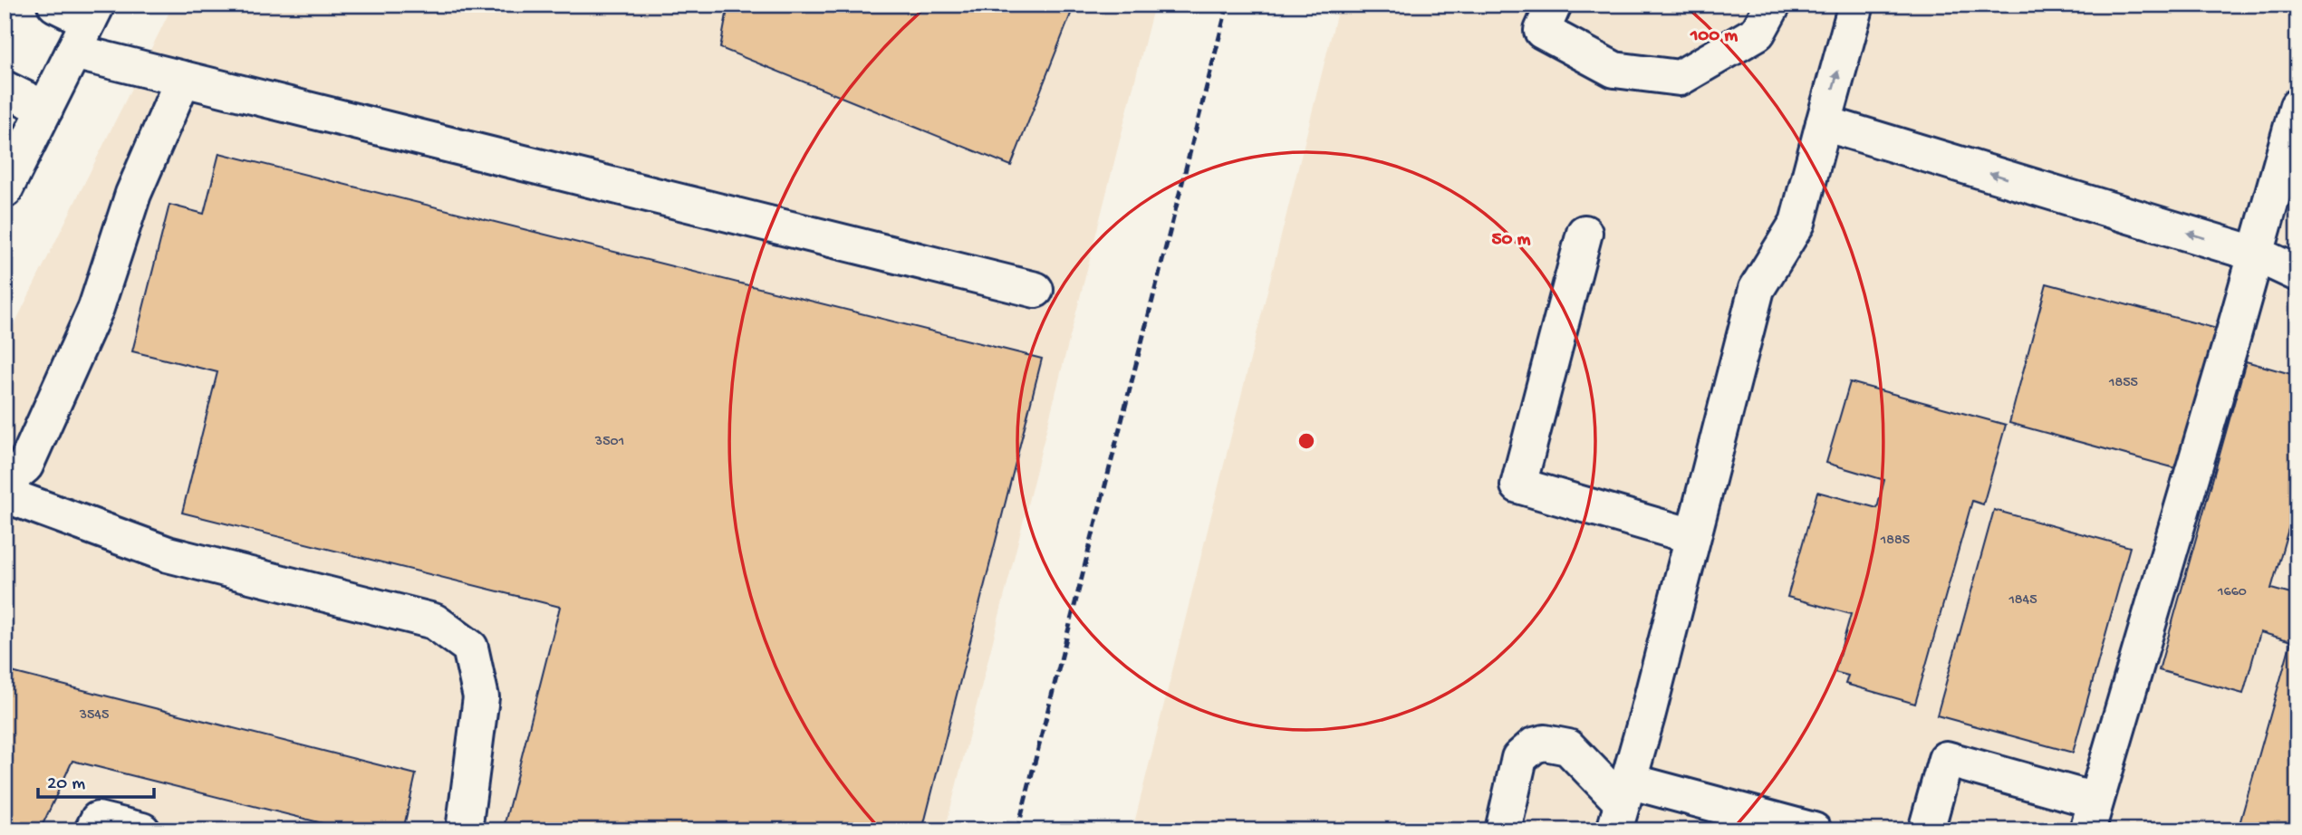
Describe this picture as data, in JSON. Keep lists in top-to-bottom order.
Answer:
{
  "house_numbers": [
    "1855",
    "3501",
    "1885",
    "1660",
    "1845",
    "3545"
  ],
  "scale_bar": "20 m",
  "rings": ["100 m", "50 m"]
}
